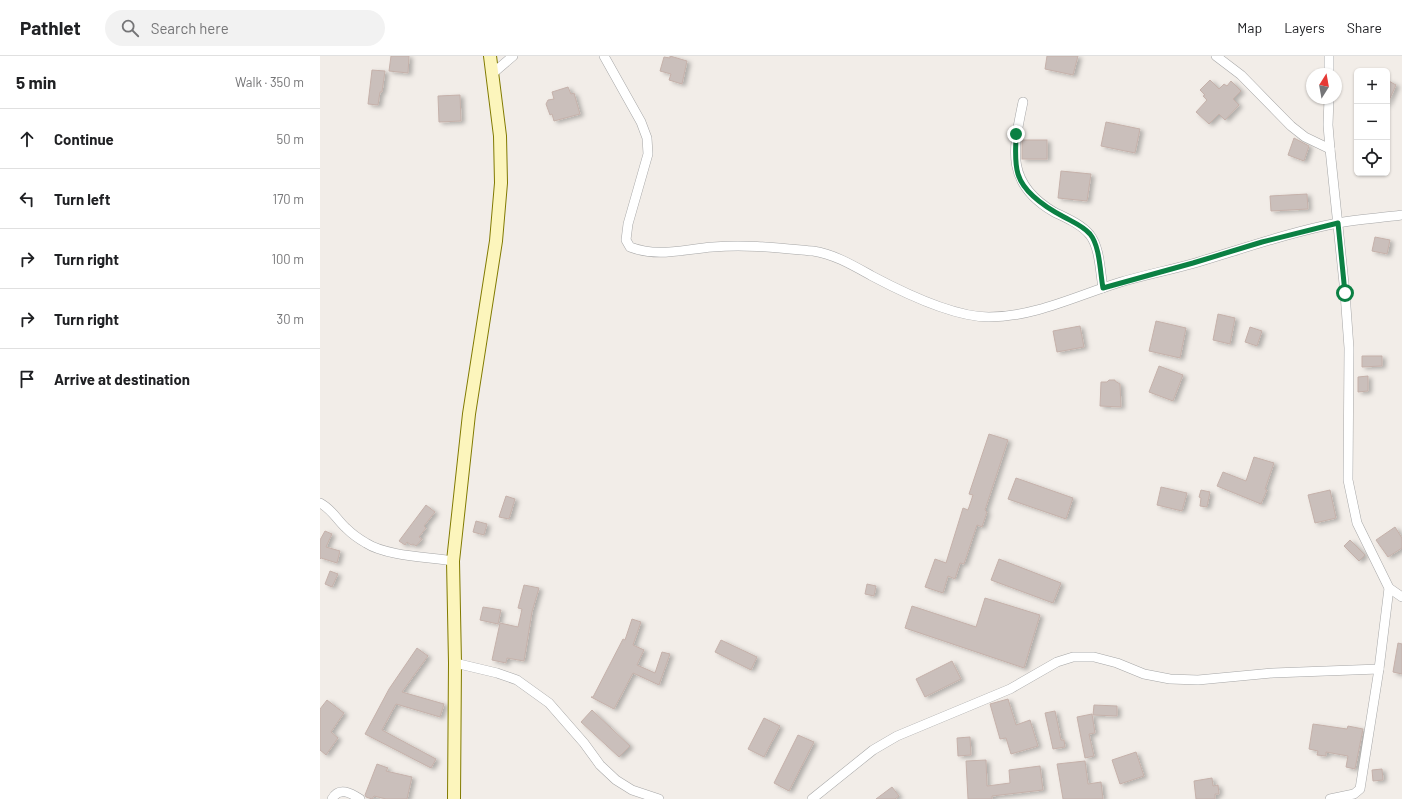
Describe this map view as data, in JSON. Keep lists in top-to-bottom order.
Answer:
{
  "north": "top",
  "page": {
    "header": "Pathlet",
    "search": "Search here",
    "nav": ["Map", "Layers", "Share"],
    "heading": ["5 min", "Walk · 350 m"],
    "map_buttons": ["+", "−"],
    "list": [
      ["Continue", "50 m"],
      ["Turn left", "170 m"],
      ["Turn right", "100 m"],
      ["Turn right", "30 m"],
      "Arrive at destination"
    ]
  }
}
